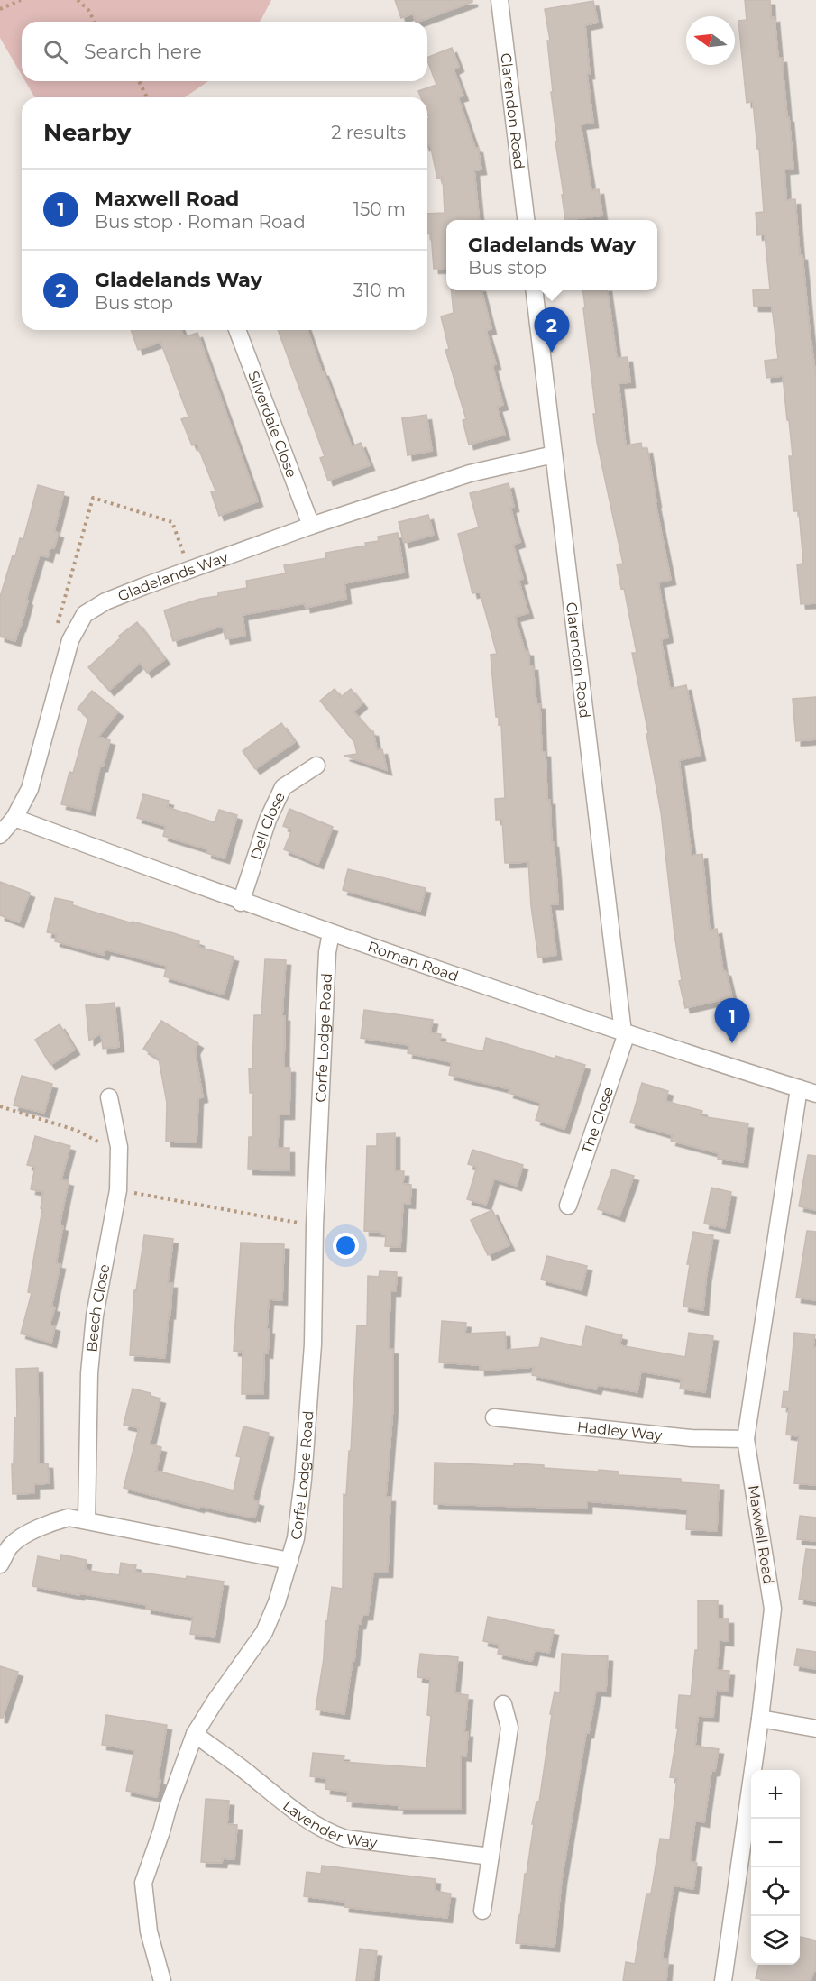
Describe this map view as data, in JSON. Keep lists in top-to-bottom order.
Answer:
{
  "streets": {
    "street": [
      "Clarendon Road",
      "Silverdale Close",
      "Gladelands Way",
      "Dell Close",
      "Roman Road",
      "Corfe Lodge Road",
      "The Close",
      "Beech Close",
      "Hadley Way",
      "Maxwell Road",
      "Lavender Way"
    ]
  },
  "crossings": [
    ["Clarendon Road", "Gladelands Way"],
    ["Clarendon Road", "Roman Road"],
    ["Clarendon Road", "The Close"],
    ["Silverdale Close", "Gladelands Way"],
    ["Gladelands Way", "Roman Road"],
    ["Dell Close", "Roman Road"],
    ["Roman Road", "Corfe Lodge Road"],
    ["Roman Road", "The Close"],
    ["Roman Road", "Maxwell Road"],
    ["Corfe Lodge Road", "Lavender Way"],
    ["Hadley Way", "Maxwell Road"]
  ],
  "north": "left",
  "page": {
    "search": "Search here",
    "heading": ["Nearby", "2 results"],
    "list": [
      {
        "mark": "1",
        "name": "Maxwell Road",
        "note": "Bus stop · Roman Road",
        "value": "150 m"
      },
      {
        "mark": "2",
        "name": "Gladelands Way",
        "note": "Bus stop",
        "value": "310 m"
      }
    ],
    "popup": ["Gladelands Way", "Bus stop"],
    "pins": ["2", "1"],
    "map_buttons": ["+", "−"]
  }
}
